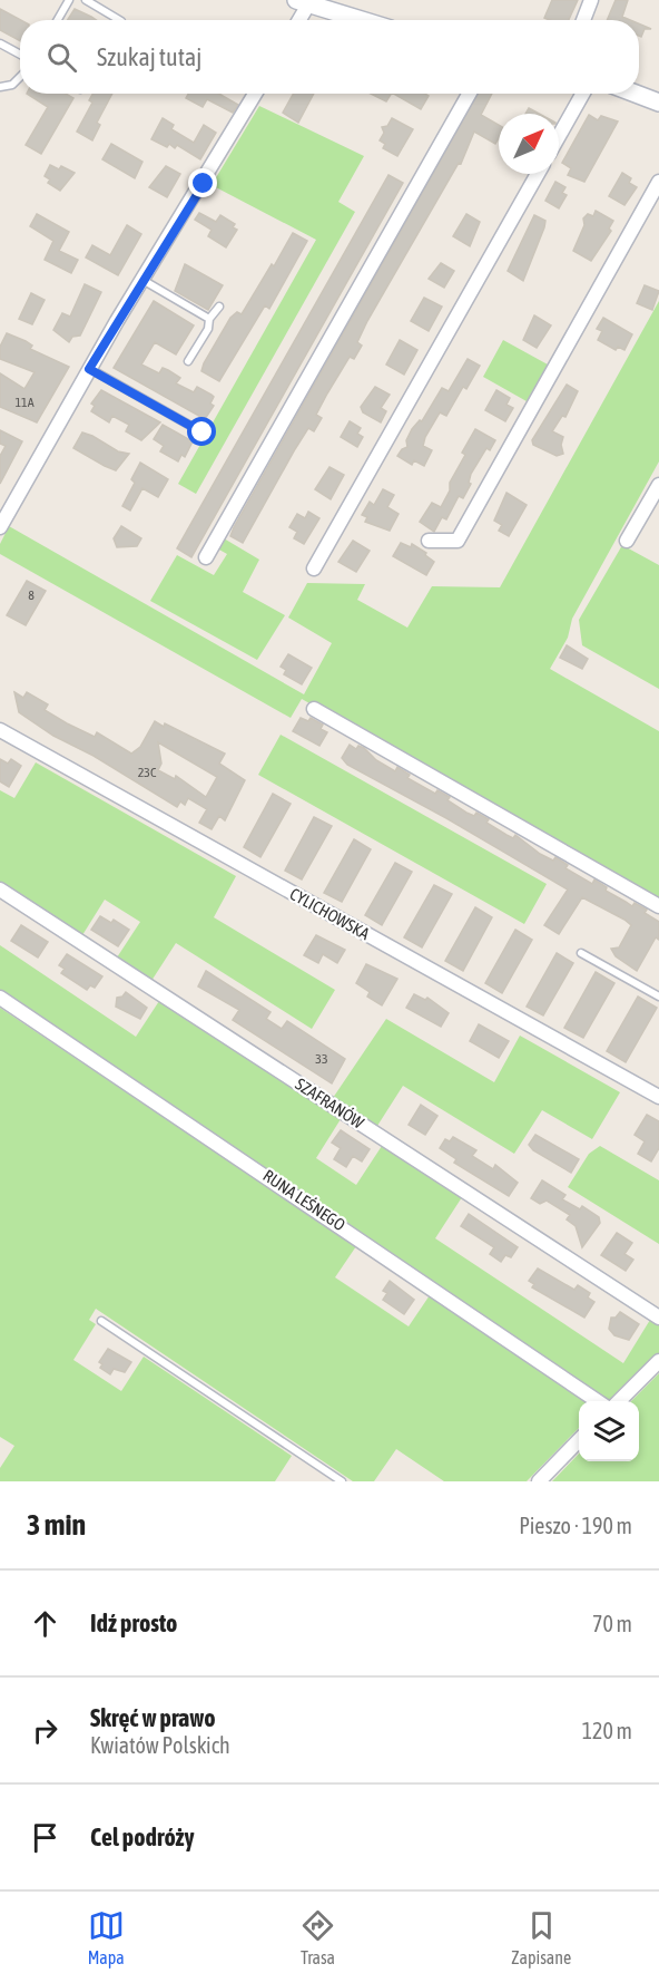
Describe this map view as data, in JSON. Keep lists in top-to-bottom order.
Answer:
{
  "streets": {
    "street": ["CYLICHOWSKA", "SZAFRANÓW", "RUNA LEŚNEGO"]
  },
  "house_numbers": [
    "11A",
    "8",
    "23C",
    "33"
  ],
  "north": "top right",
  "page": {
    "search": "Szukaj tutaj",
    "heading": ["3 min", "Pieszo · 190 m"],
    "list": [
      ["Idź prosto", "70 m"],
      ["Skręć w prawo", "Kwiatów Polskich", "120 m"],
      "Cel podróży"
    ],
    "nav": ["Mapa", "Trasa", "Zapisane"]
  }
}
